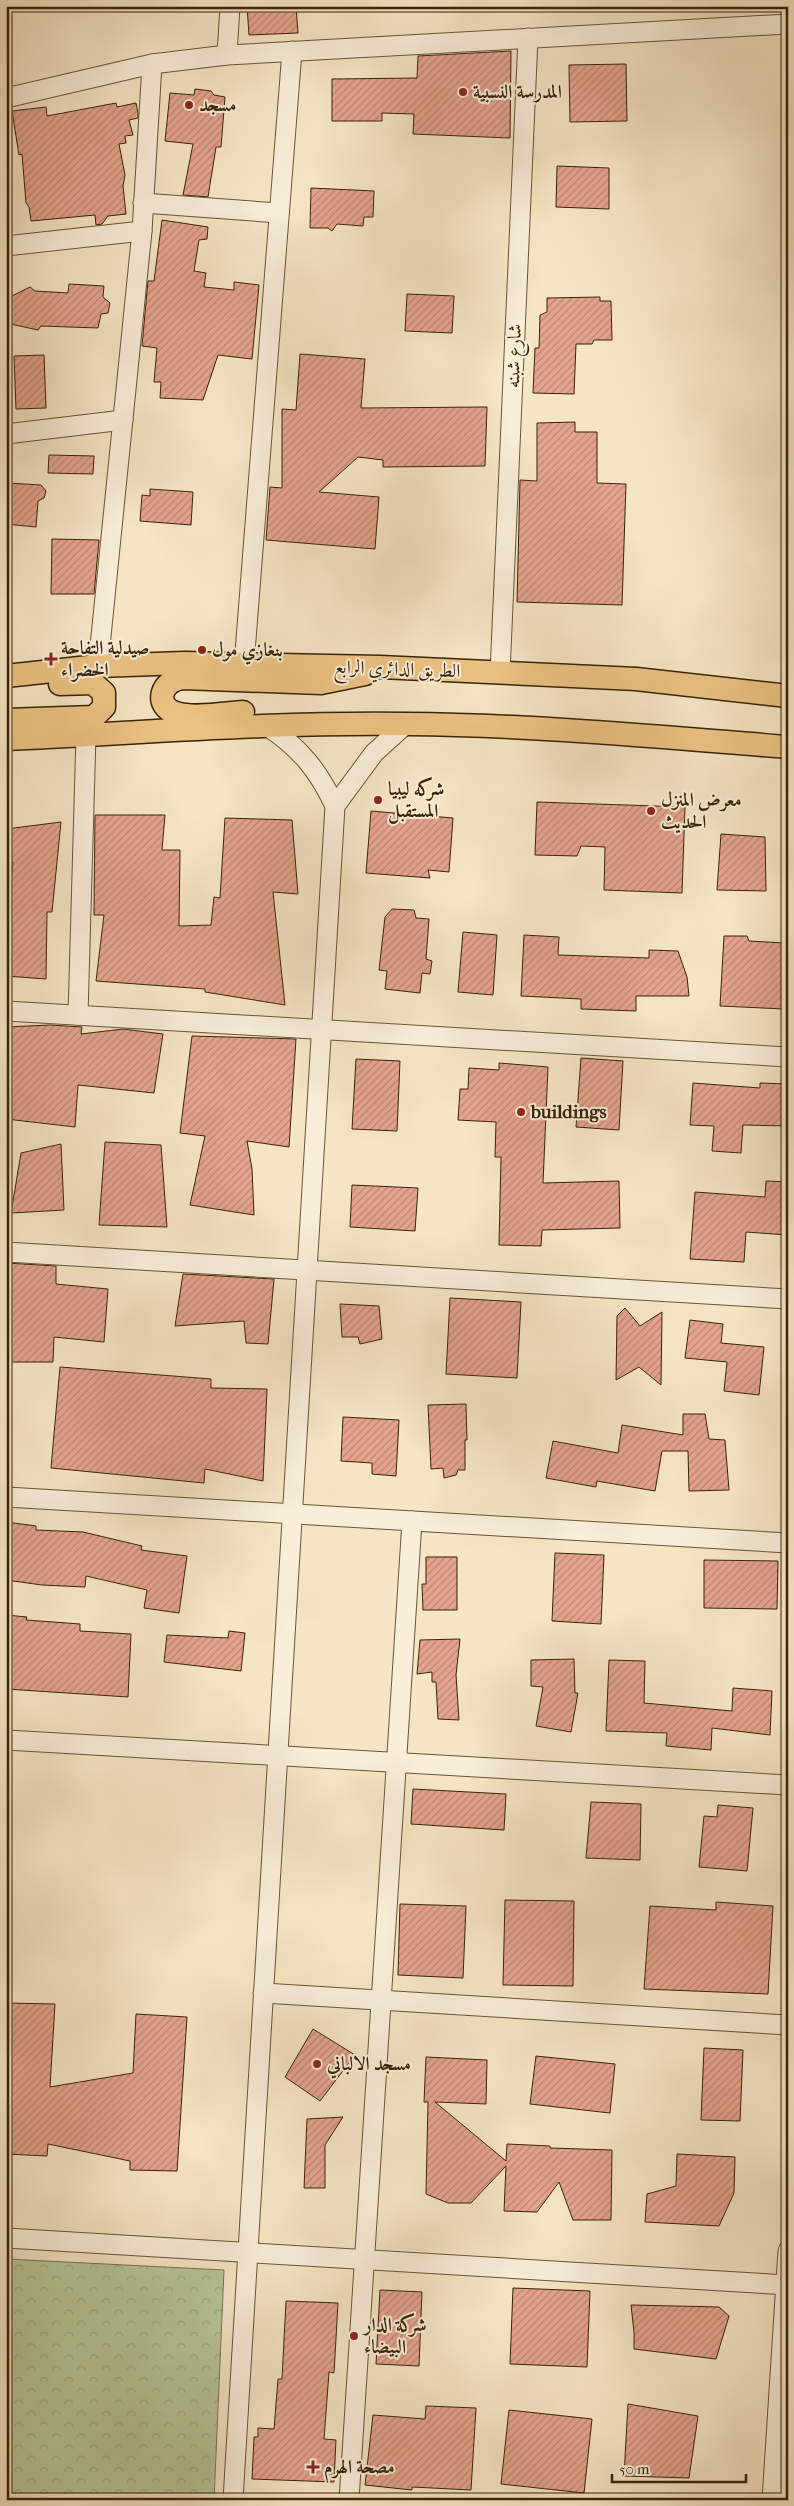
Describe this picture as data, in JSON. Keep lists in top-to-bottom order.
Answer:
{
  "streets": {
    "main road": ["الطريق الدائري الرابع"],
    "street": ["شارع شبنه"]
  },
  "crossings": [
    ["شارع شبنه", "الطريق الدائري الرابع"]
  ],
  "places": {
    "other": [
      "المدرسة النسبية",
      "مسجد",
      "بنغازي مول",
      "شركه ليبيا المستقبل",
      "معرض المنزل الحديث",
      "buildings",
      "مسجد الالباني",
      "شركة الدار البيضاء"
    ],
    "health": ["صيدلية التفاحة الخضراء", "مصحة الهرم"]
  },
  "scale_bar": "50 m"
}
